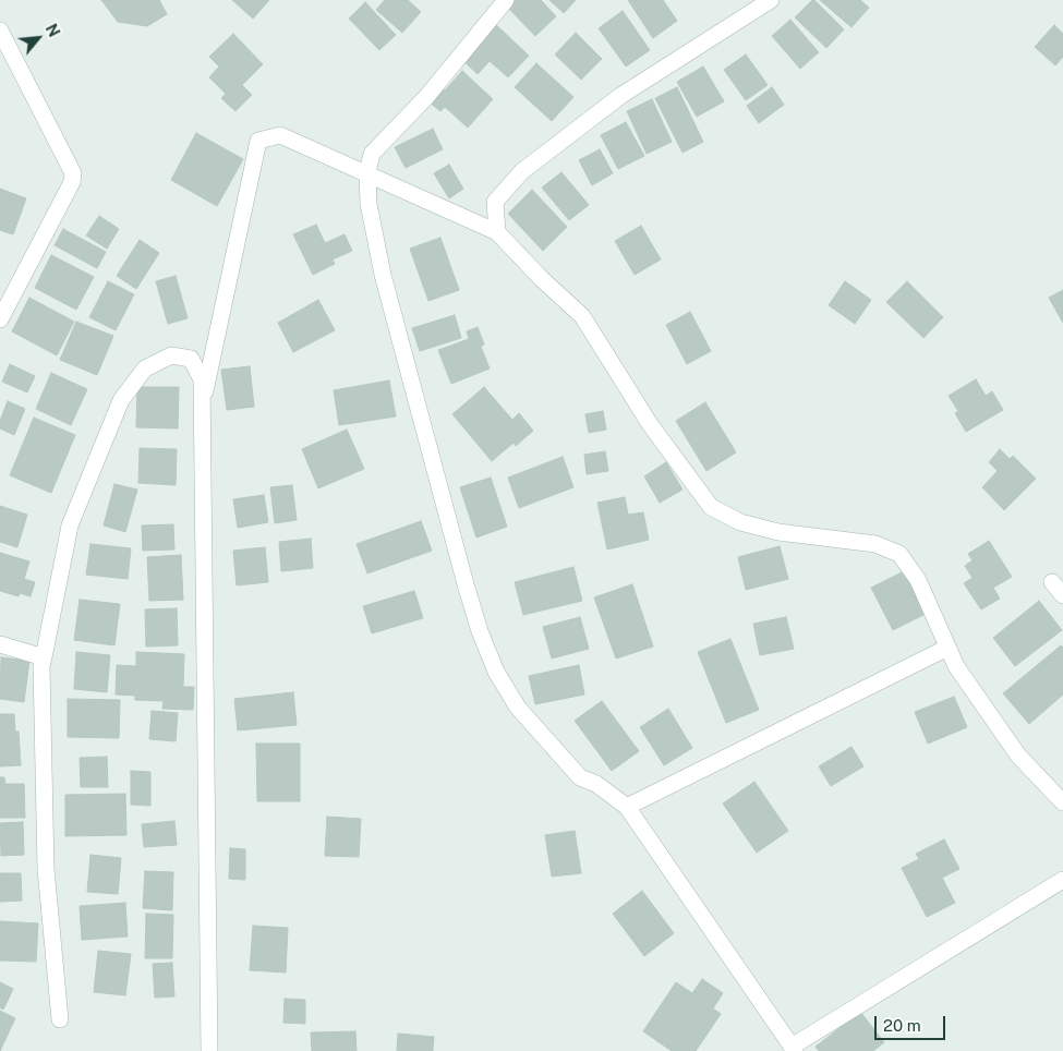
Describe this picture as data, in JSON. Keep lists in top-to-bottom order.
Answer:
{
  "scale_bar": "20 m",
  "north": "top right"
}
